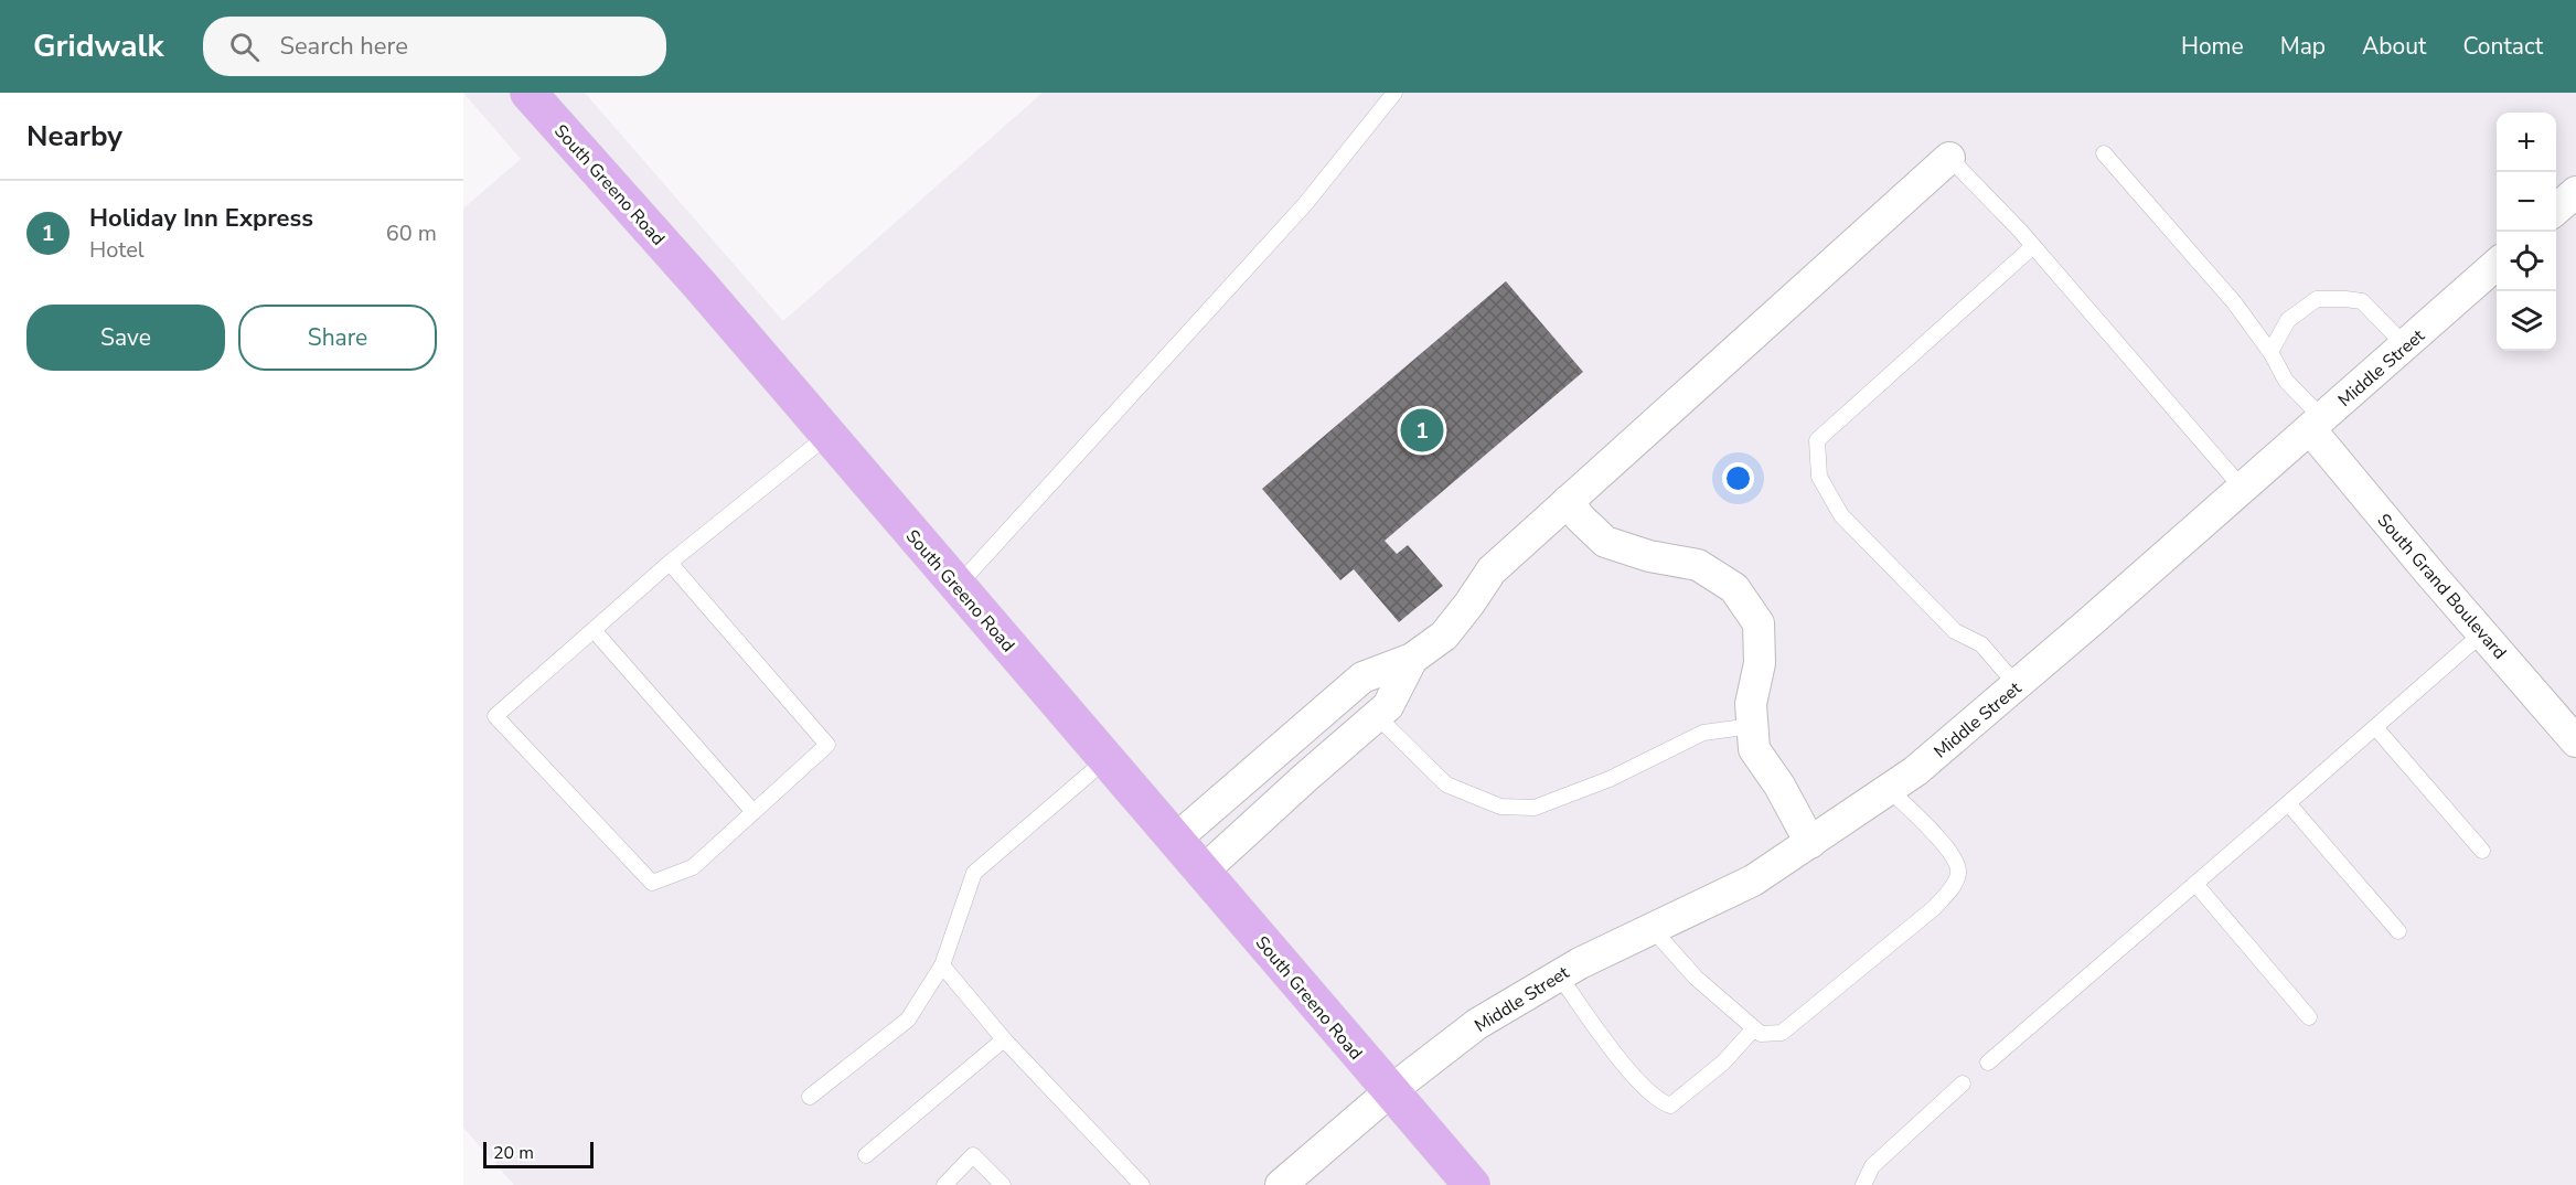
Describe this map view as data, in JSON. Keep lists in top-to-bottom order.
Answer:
{
  "streets": {
    "main road": ["South Greeno Road"],
    "street": ["Middle Street", "South Grand Boulevard"]
  },
  "crossings": [
    ["South Greeno Road", "Middle Street"],
    ["Middle Street", "South Grand Boulevard"]
  ],
  "scale_bar": "20 m",
  "page": {
    "header": "Gridwalk",
    "search": "Search here",
    "nav": [
      "Home",
      "Map",
      "About",
      "Contact"
    ],
    "heading": "Nearby",
    "map_buttons": ["+", "−"],
    "list": [
      {
        "mark": "1",
        "name": "Holiday Inn Express",
        "note": "Hotel",
        "value": "60 m"
      }
    ],
    "buttons": ["Save", "Share"],
    "pins": "1",
    "scale": "20 m"
  }
}
